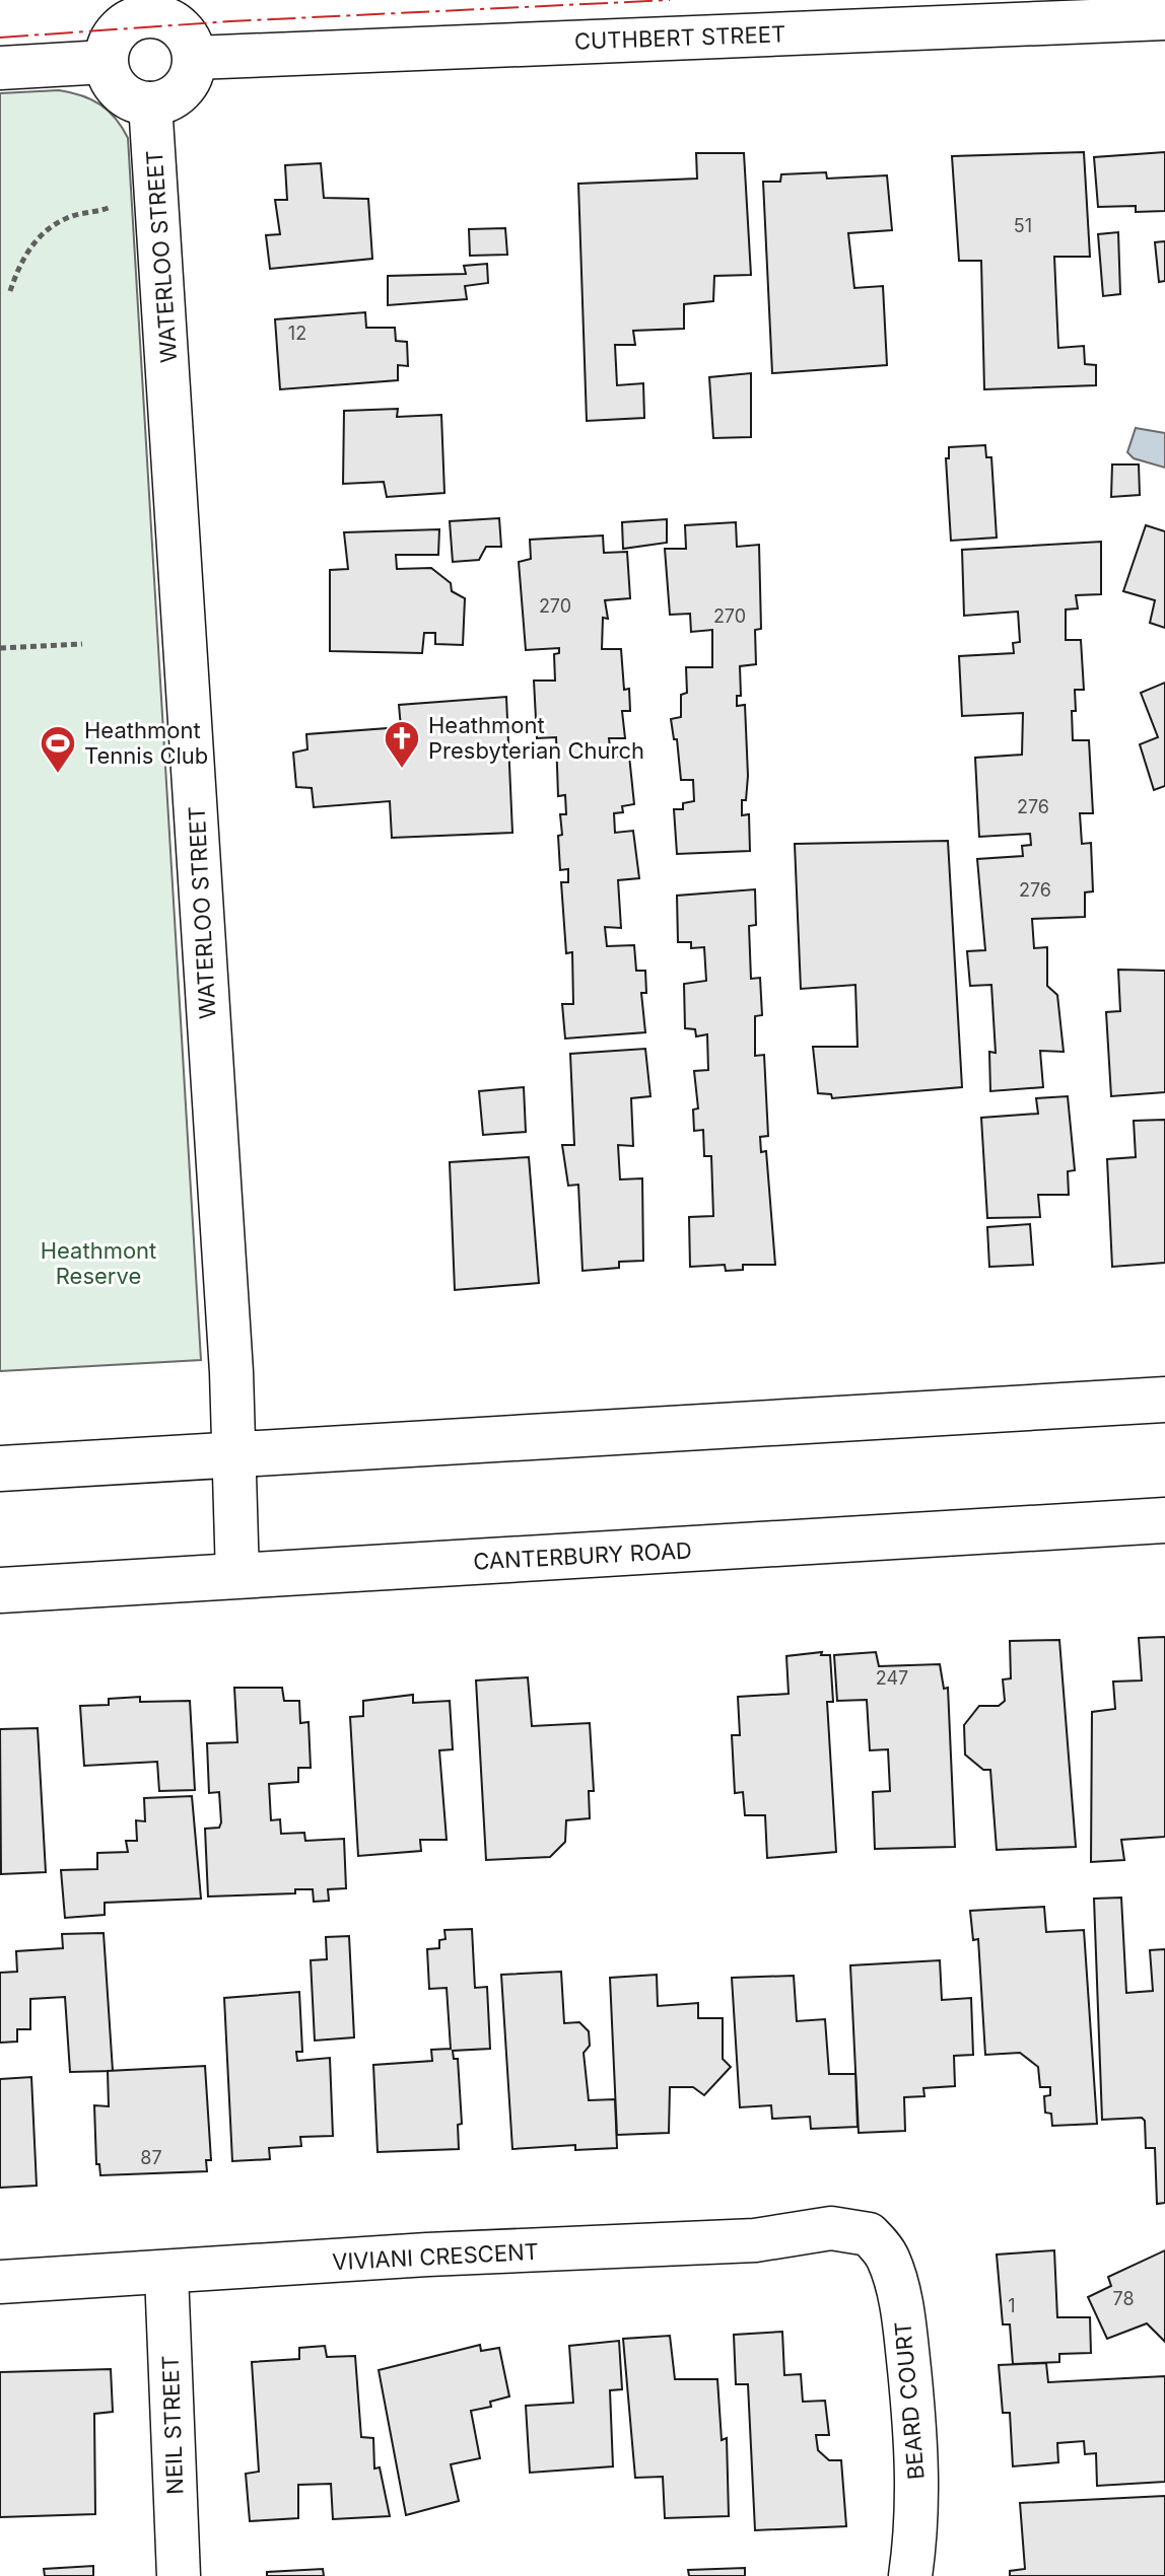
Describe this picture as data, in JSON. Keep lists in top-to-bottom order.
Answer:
{
  "streets": {
    "main road": ["CANTERBURY ROAD"],
    "street": [
      "CUTHBERT STREET",
      "WATERLOO STREET",
      "VIVIANI CRESCENT",
      "BEARD COURT",
      "NEIL STREET"
    ]
  },
  "crossings": [
    ["CUTHBERT STREET", "WATERLOO STREET"],
    ["WATERLOO STREET", "CANTERBURY ROAD"],
    ["VIVIANI CRESCENT", "BEARD COURT"],
    ["VIVIANI CRESCENT", "NEIL STREET"]
  ],
  "parks": ["Heathmont Reserve"],
  "places": {
    "church": ["Heathmont Presbyterian Church"],
    "sports": ["Heathmont Tennis Club"]
  },
  "house_numbers": [
    "51",
    "12",
    "270",
    "270",
    "276",
    "276",
    "247",
    "87",
    "78",
    "1"
  ]
}
